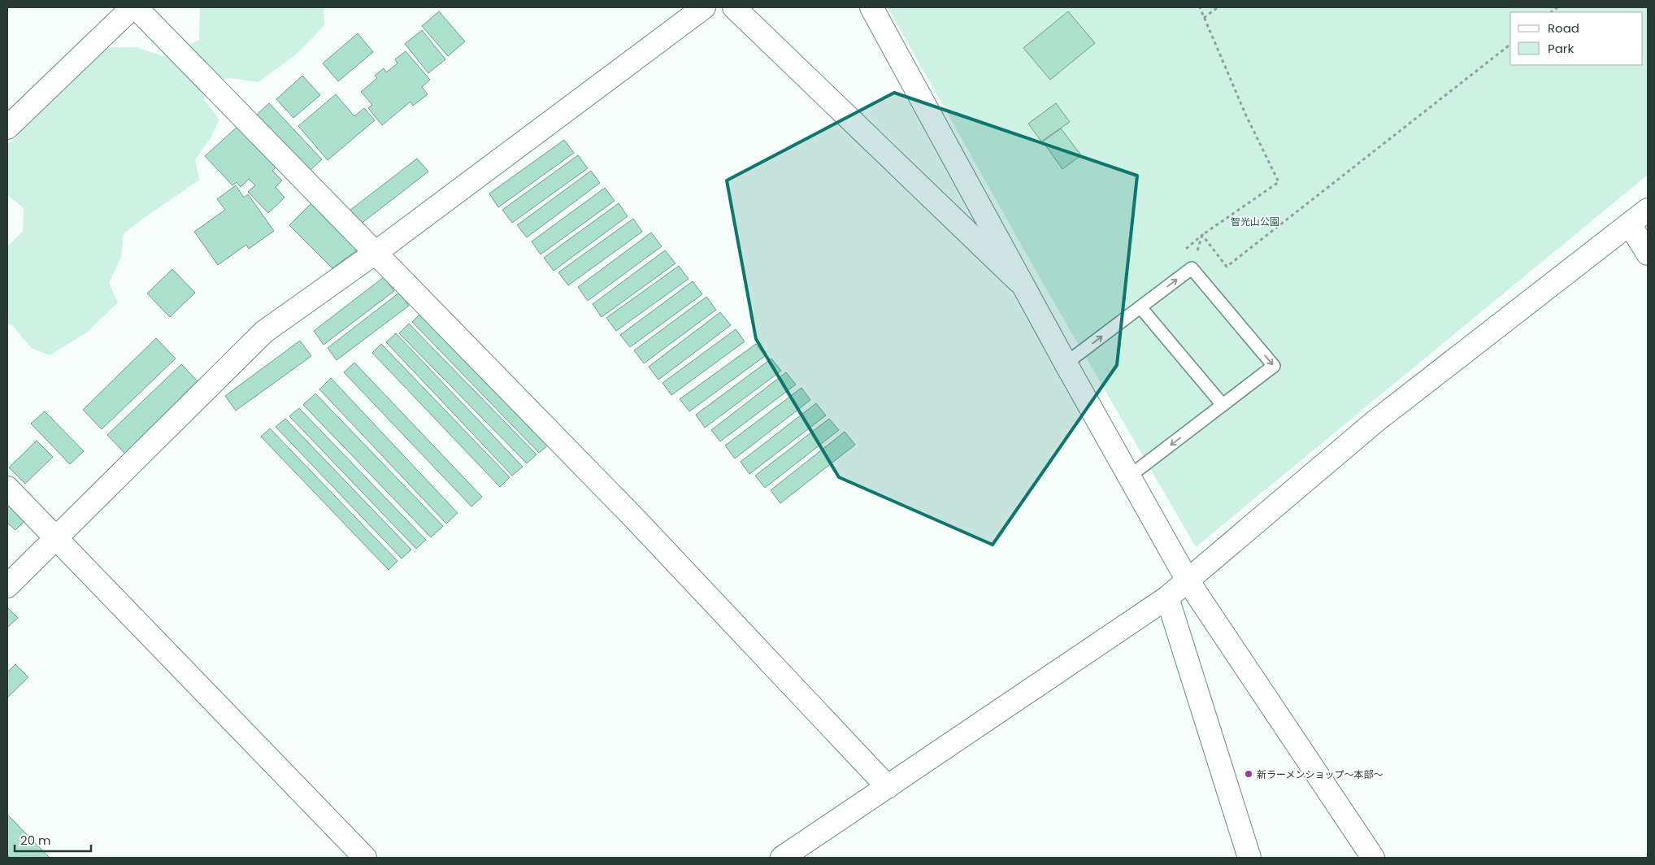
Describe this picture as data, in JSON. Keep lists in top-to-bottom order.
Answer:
{
  "parks": ["智光山公園"],
  "places": ["新ラーメンショップ～本部～"],
  "legend": ["Road", "Park"],
  "scale_bar": "20 m"
}
